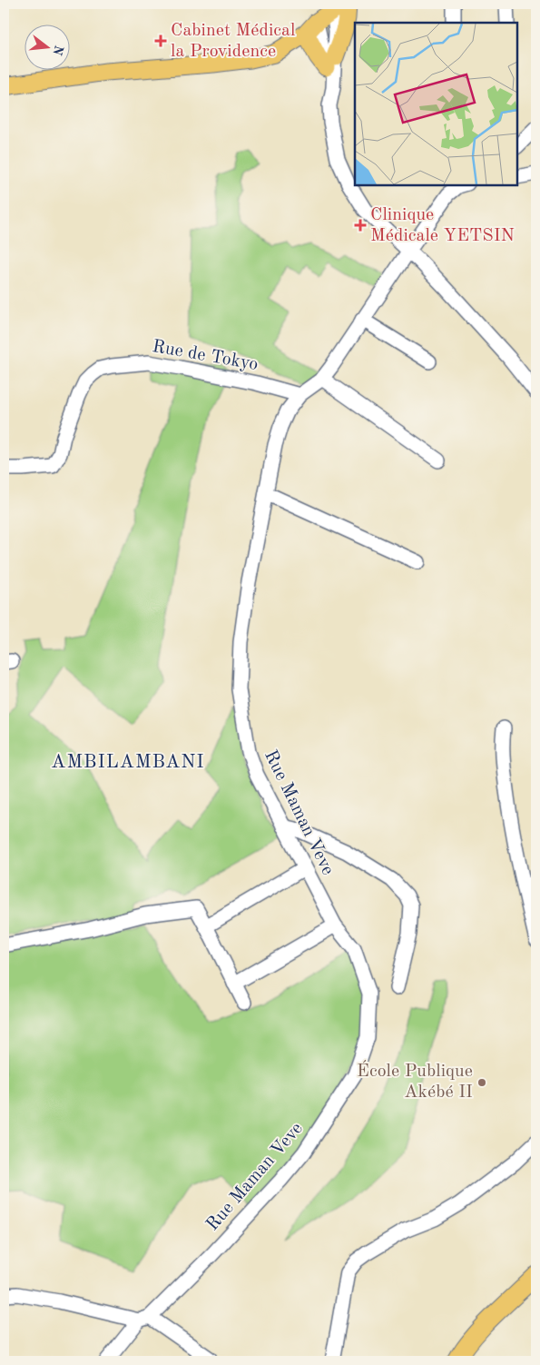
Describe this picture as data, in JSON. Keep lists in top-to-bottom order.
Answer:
{
  "streets": {
    "street": ["Rue de Tokyo", "Rue Maman Veve"]
  },
  "crossings": [
    ["Rue de Tokyo", "Rue Maman Veve"]
  ],
  "districts": ["AMBILAMBANI"],
  "places": {
    "health": ["Cabinet Médical la Providence", "Clinique Médicale YETSIN"],
    "other": ["École Publique Akébé II"]
  },
  "north": "right"
}
